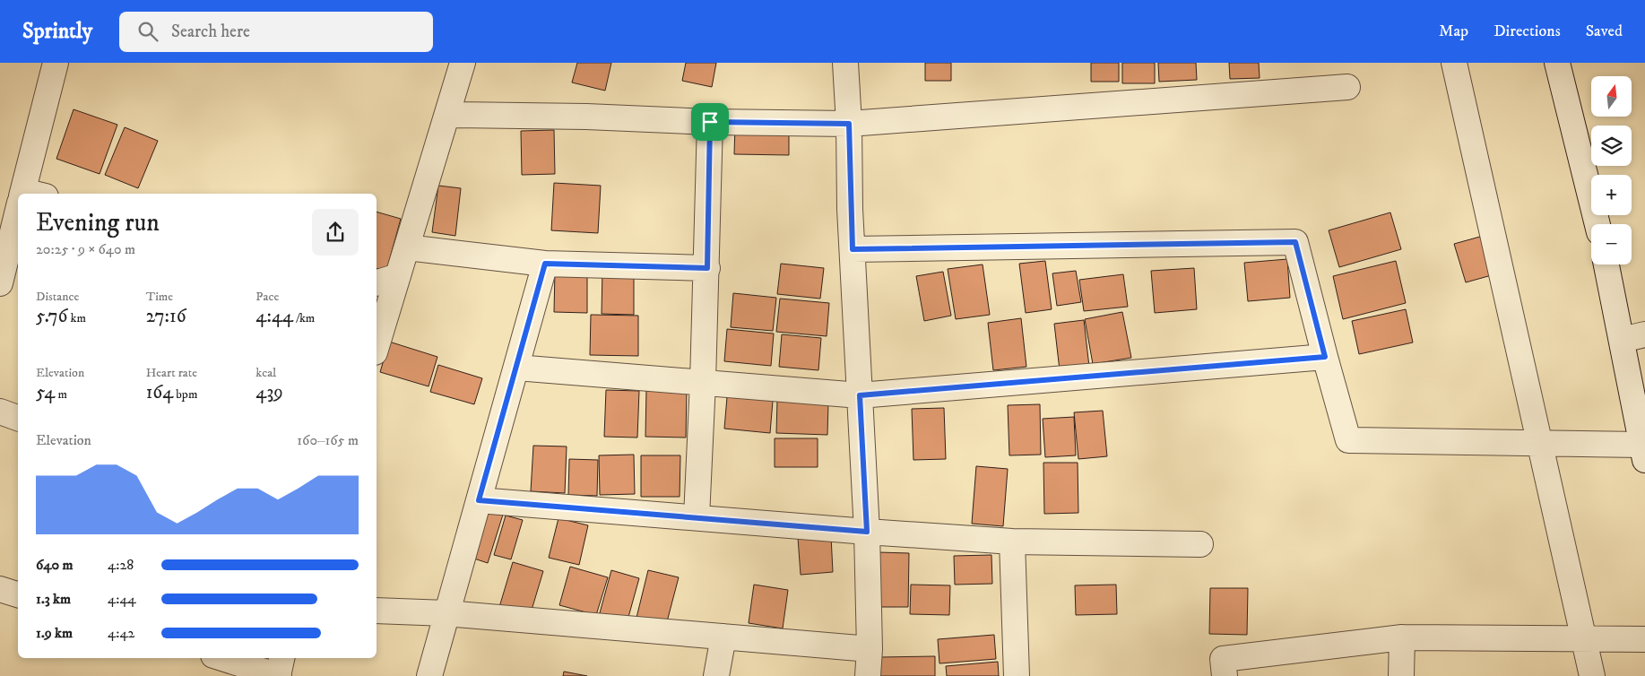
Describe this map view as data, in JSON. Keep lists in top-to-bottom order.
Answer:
{
  "north": "top",
  "page": {
    "header": "Sprintly",
    "search": "Search here",
    "nav": ["Map", "Directions", "Saved"],
    "map_buttons": ["+", "−"],
    "heading": ["Evening run", "20:25 · 9 × 640 m"],
    "stats": [
      ["Distance", "5.76 km"],
      ["Time", "27:16"],
      ["Pace", "4:44 /km"],
      ["Elevation", "54 m"],
      ["Heart rate", "164 bpm"],
      ["kcal", "439"]
    ],
    "chart": ["Elevation", "160–165 m"],
    "list": [
      {
        "name": "640 m",
        "note": "4:28"
      },
      {
        "name": "1.3 km",
        "note": "4:44"
      },
      {
        "name": "1.9 km",
        "note": "4:42"
      }
    ]
  }
}
